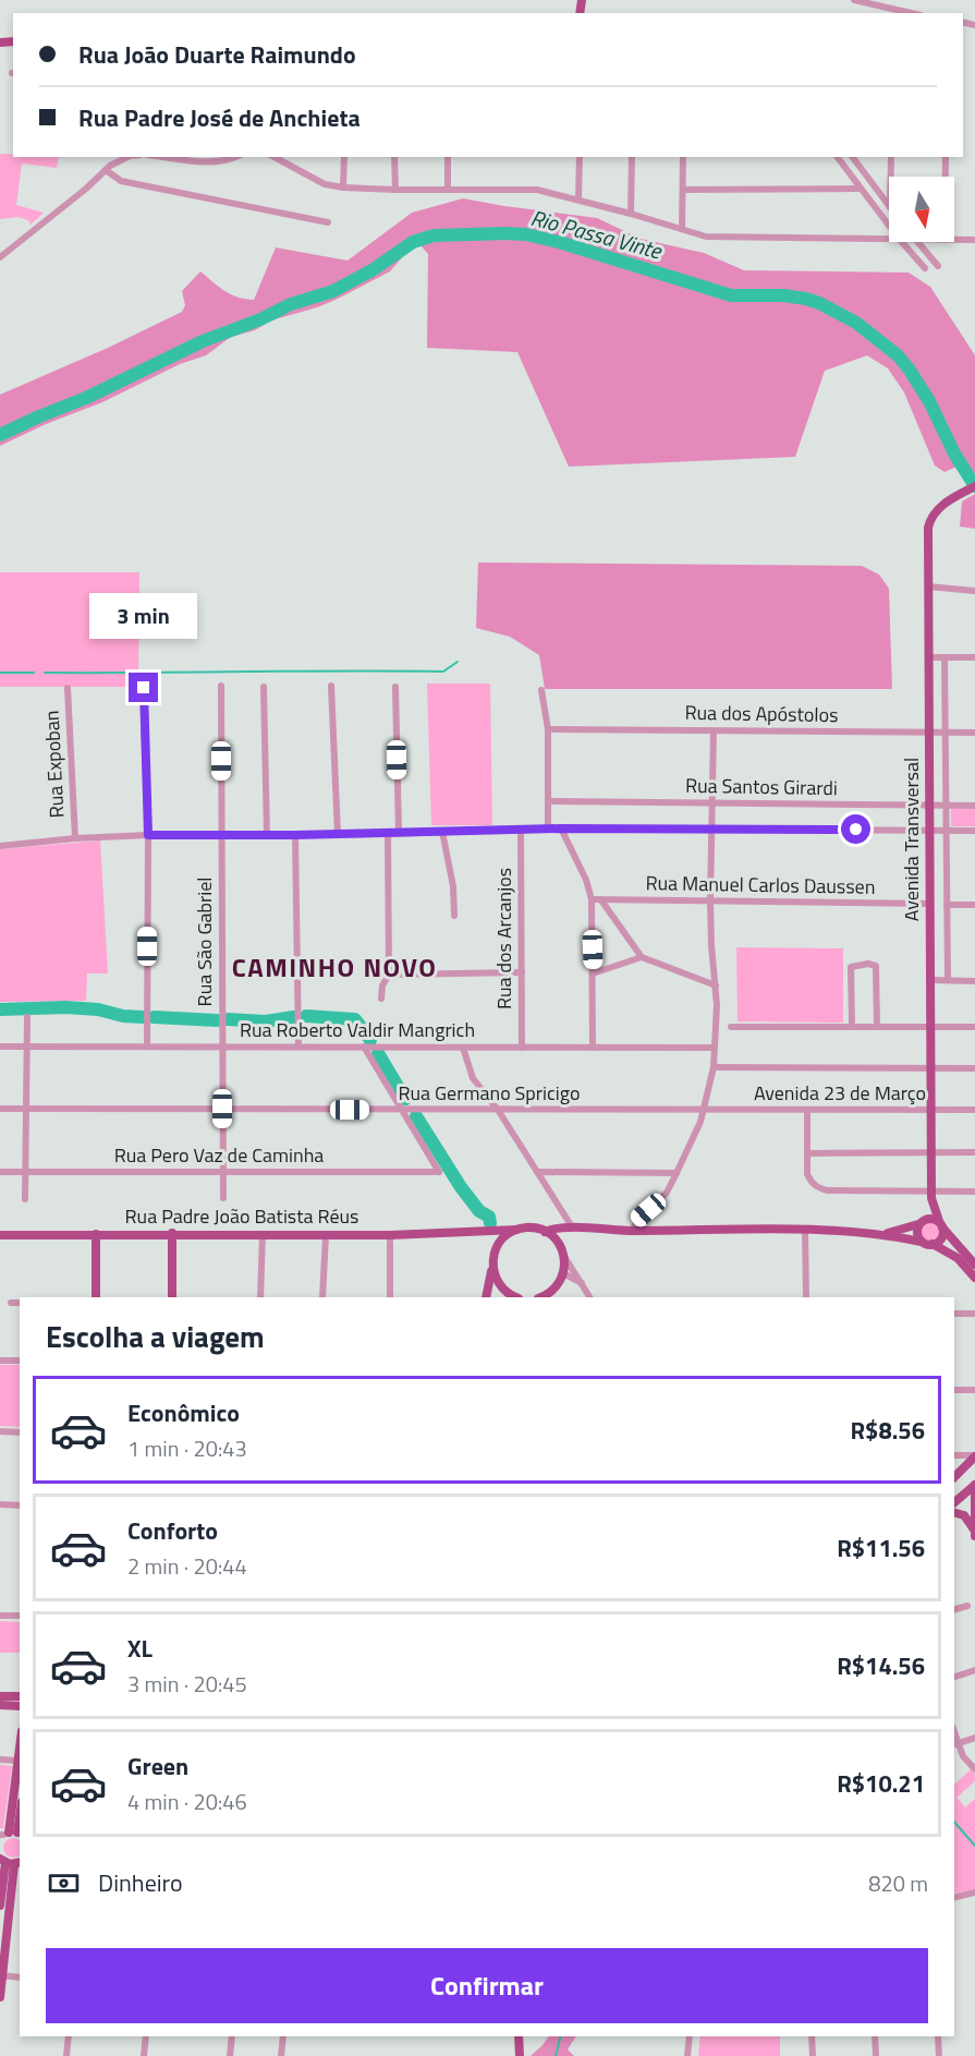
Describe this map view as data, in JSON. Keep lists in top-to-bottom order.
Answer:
{
  "streets": {
    "main road": ["Avenida Transversal", "Rua Padre João Batista Réus"],
    "street": [
      "Rua dos Apóstolos",
      "Rua Expoban",
      "Rua Santos Girardi",
      "Rua Manuel Carlos Daussen",
      "Rua dos Arcanjos",
      "Rua São Gabriel",
      "Rua Roberto Valdir Mangrich",
      "Rua Germano Spricigo",
      "Avenida 23 de Março",
      "Rua Pero Vaz de Caminha"
    ]
  },
  "crossings": [
    ["Rua dos Apóstolos", "Avenida Transversal"],
    ["Rua Santos Girardi", "Avenida Transversal"],
    ["Avenida Transversal", "Rua Manuel Carlos Daussen"],
    ["Avenida Transversal", "Avenida 23 de Março"],
    ["Rua dos Arcanjos", "Rua Roberto Valdir Mangrich"],
    ["Rua São Gabriel", "Rua Roberto Valdir Mangrich"],
    ["Rua São Gabriel", "Rua Germano Spricigo"],
    ["Rua São Gabriel", "Rua Pero Vaz de Caminha"],
    ["Rua Germano Spricigo", "Avenida 23 de Março"],
    ["Rua Germano Spricigo", "Rua Pero Vaz de Caminha"]
  ],
  "districts": ["CAMINHO NOVO"],
  "water": ["Rio Passa Vinte"],
  "north": "bottom",
  "page": {
    "banner": ["Rua João Duarte Raimundo", "Rua Padre José de Anchieta"],
    "bubble": "3 min",
    "heading": "Escolha a viagem",
    "list": [
      {
        "name": "Econômico",
        "note": "1 min · 20:43",
        "value": "R$8.56"
      },
      {
        "name": "Conforto",
        "note": "2 min · 20:44",
        "value": "R$11.56"
      },
      {
        "name": "XL",
        "note": "3 min · 20:45",
        "value": "R$14.56"
      },
      {
        "name": "Green",
        "note": "4 min · 20:46",
        "value": "R$10.21"
      }
    ],
    "pay": ["Dinheiro", "820 m"],
    "buttons": "Confirmar"
  }
}
